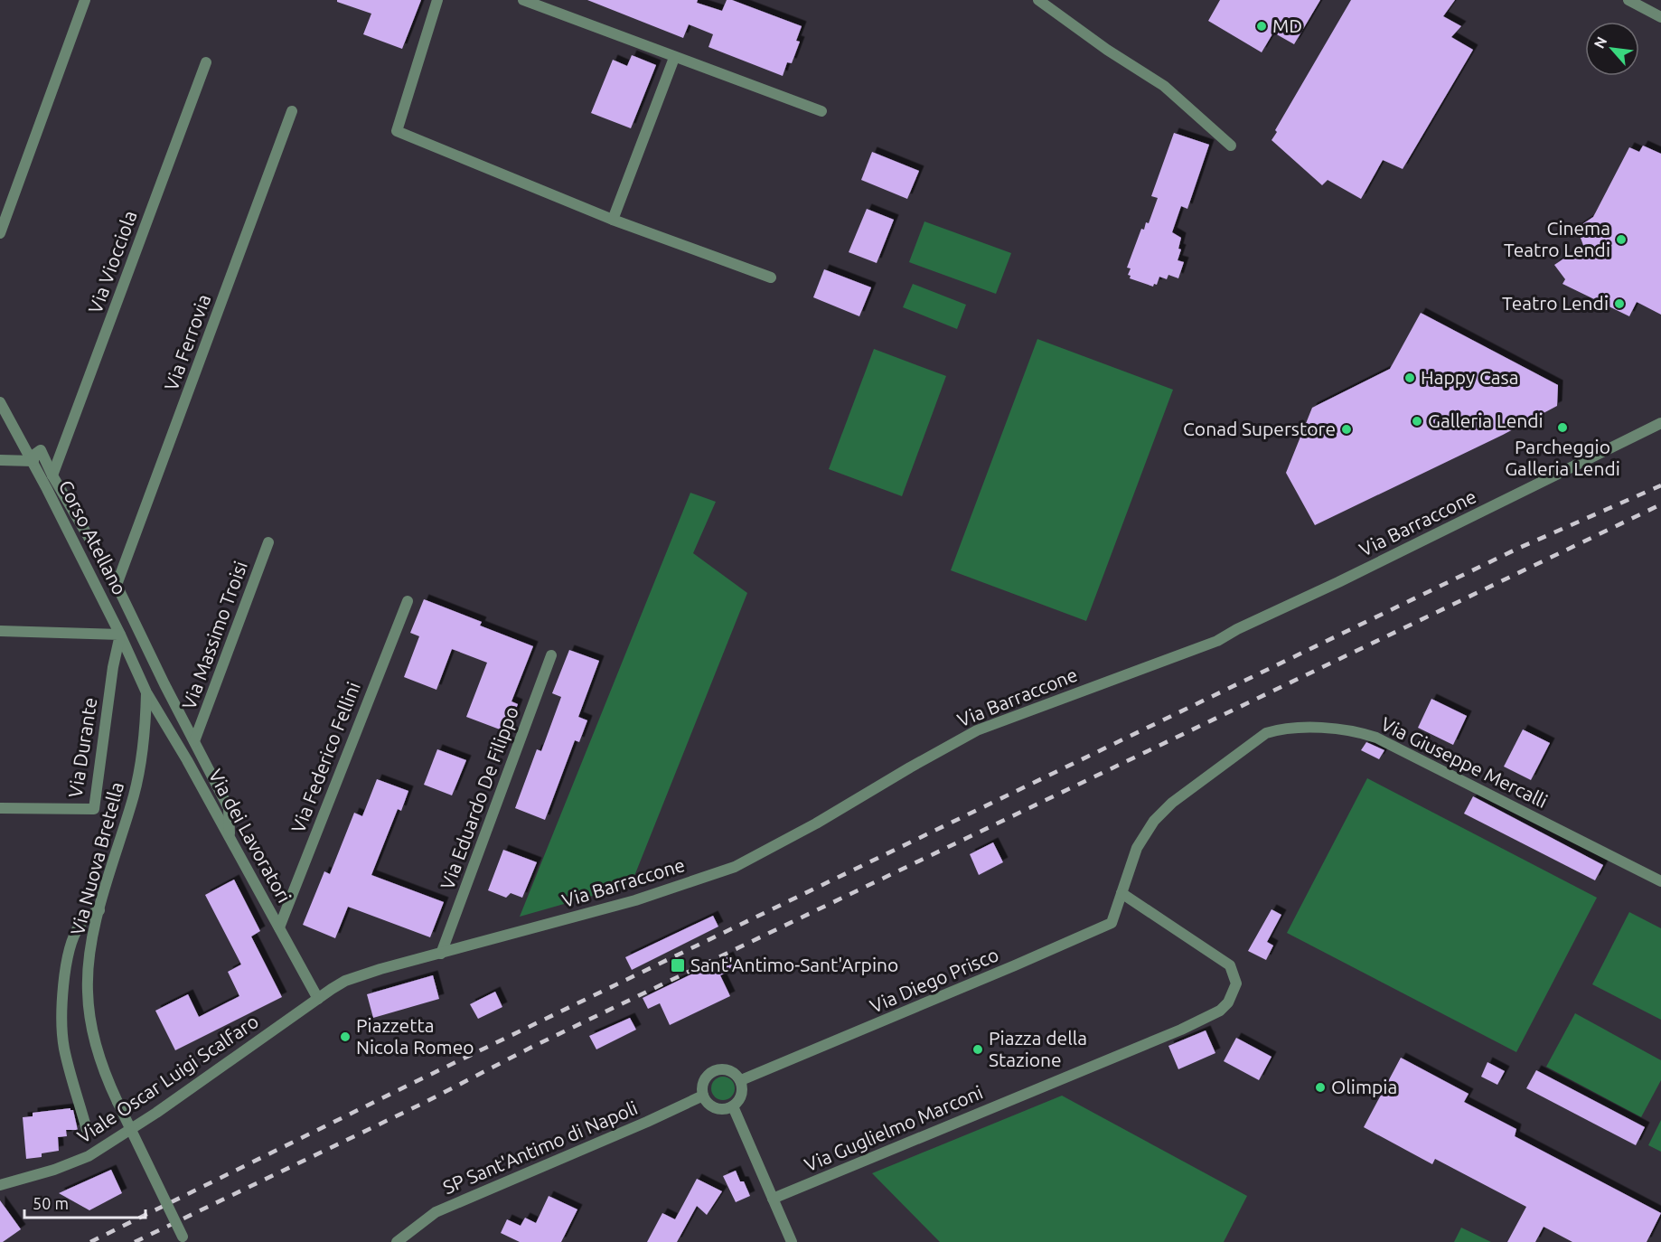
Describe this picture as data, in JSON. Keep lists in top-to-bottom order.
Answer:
{
  "streets": {
    "street": [
      "Via Viocciola",
      "Via Ferrovia",
      "Via Barraccone",
      "Corso Atellano",
      "Via Massimo Troisi",
      "Via Durante",
      "Via Federico Fellini",
      "Via Giuseppe Mercalli",
      "Via Eduardo De Filippo",
      "Via dei Lavoratori",
      "Via Nuova Bretella",
      "Via Diego Prisco",
      "Viale Oscar Luigi Scalfaro",
      "Via Guglielmo Marconi",
      "SP Sant'Antimo di Napoli"
    ]
  },
  "crossings": [
    ["Via Barraccone", "Via Eduardo De Filippo"],
    ["Via Barraccone", "Viale Oscar Luigi Scalfaro"],
    ["Corso Atellano", "Via Durante"],
    ["Corso Atellano", "Via dei Lavoratori"],
    ["Corso Atellano", "Via Nuova Bretella"],
    ["Via Federico Fellini", "Via dei Lavoratori"],
    ["Via Giuseppe Mercalli", "Via Diego Prisco"],
    ["Via Giuseppe Mercalli", "Via Guglielmo Marconi"],
    ["Via dei Lavoratori", "Via Nuova Bretella"],
    ["Via dei Lavoratori", "Viale Oscar Luigi Scalfaro"],
    ["Via Diego Prisco", "Via Guglielmo Marconi"],
    ["Via Diego Prisco", "SP Sant'Antimo di Napoli"]
  ],
  "places": {
    "other": [
      "MD",
      "Cinema Teatro Lendi",
      "Teatro Lendi",
      "Happy Casa",
      "Galleria Lendi",
      "Parcheggio Galleria Lendi",
      "Conad Superstore",
      "Piazzetta Nicola Romeo",
      "Piazza della Stazione",
      "Olimpia"
    ],
    "transit": ["Sant'Antimo-Sant'Arpino"]
  },
  "scale_bar": "50 m",
  "north": "top left"
}
